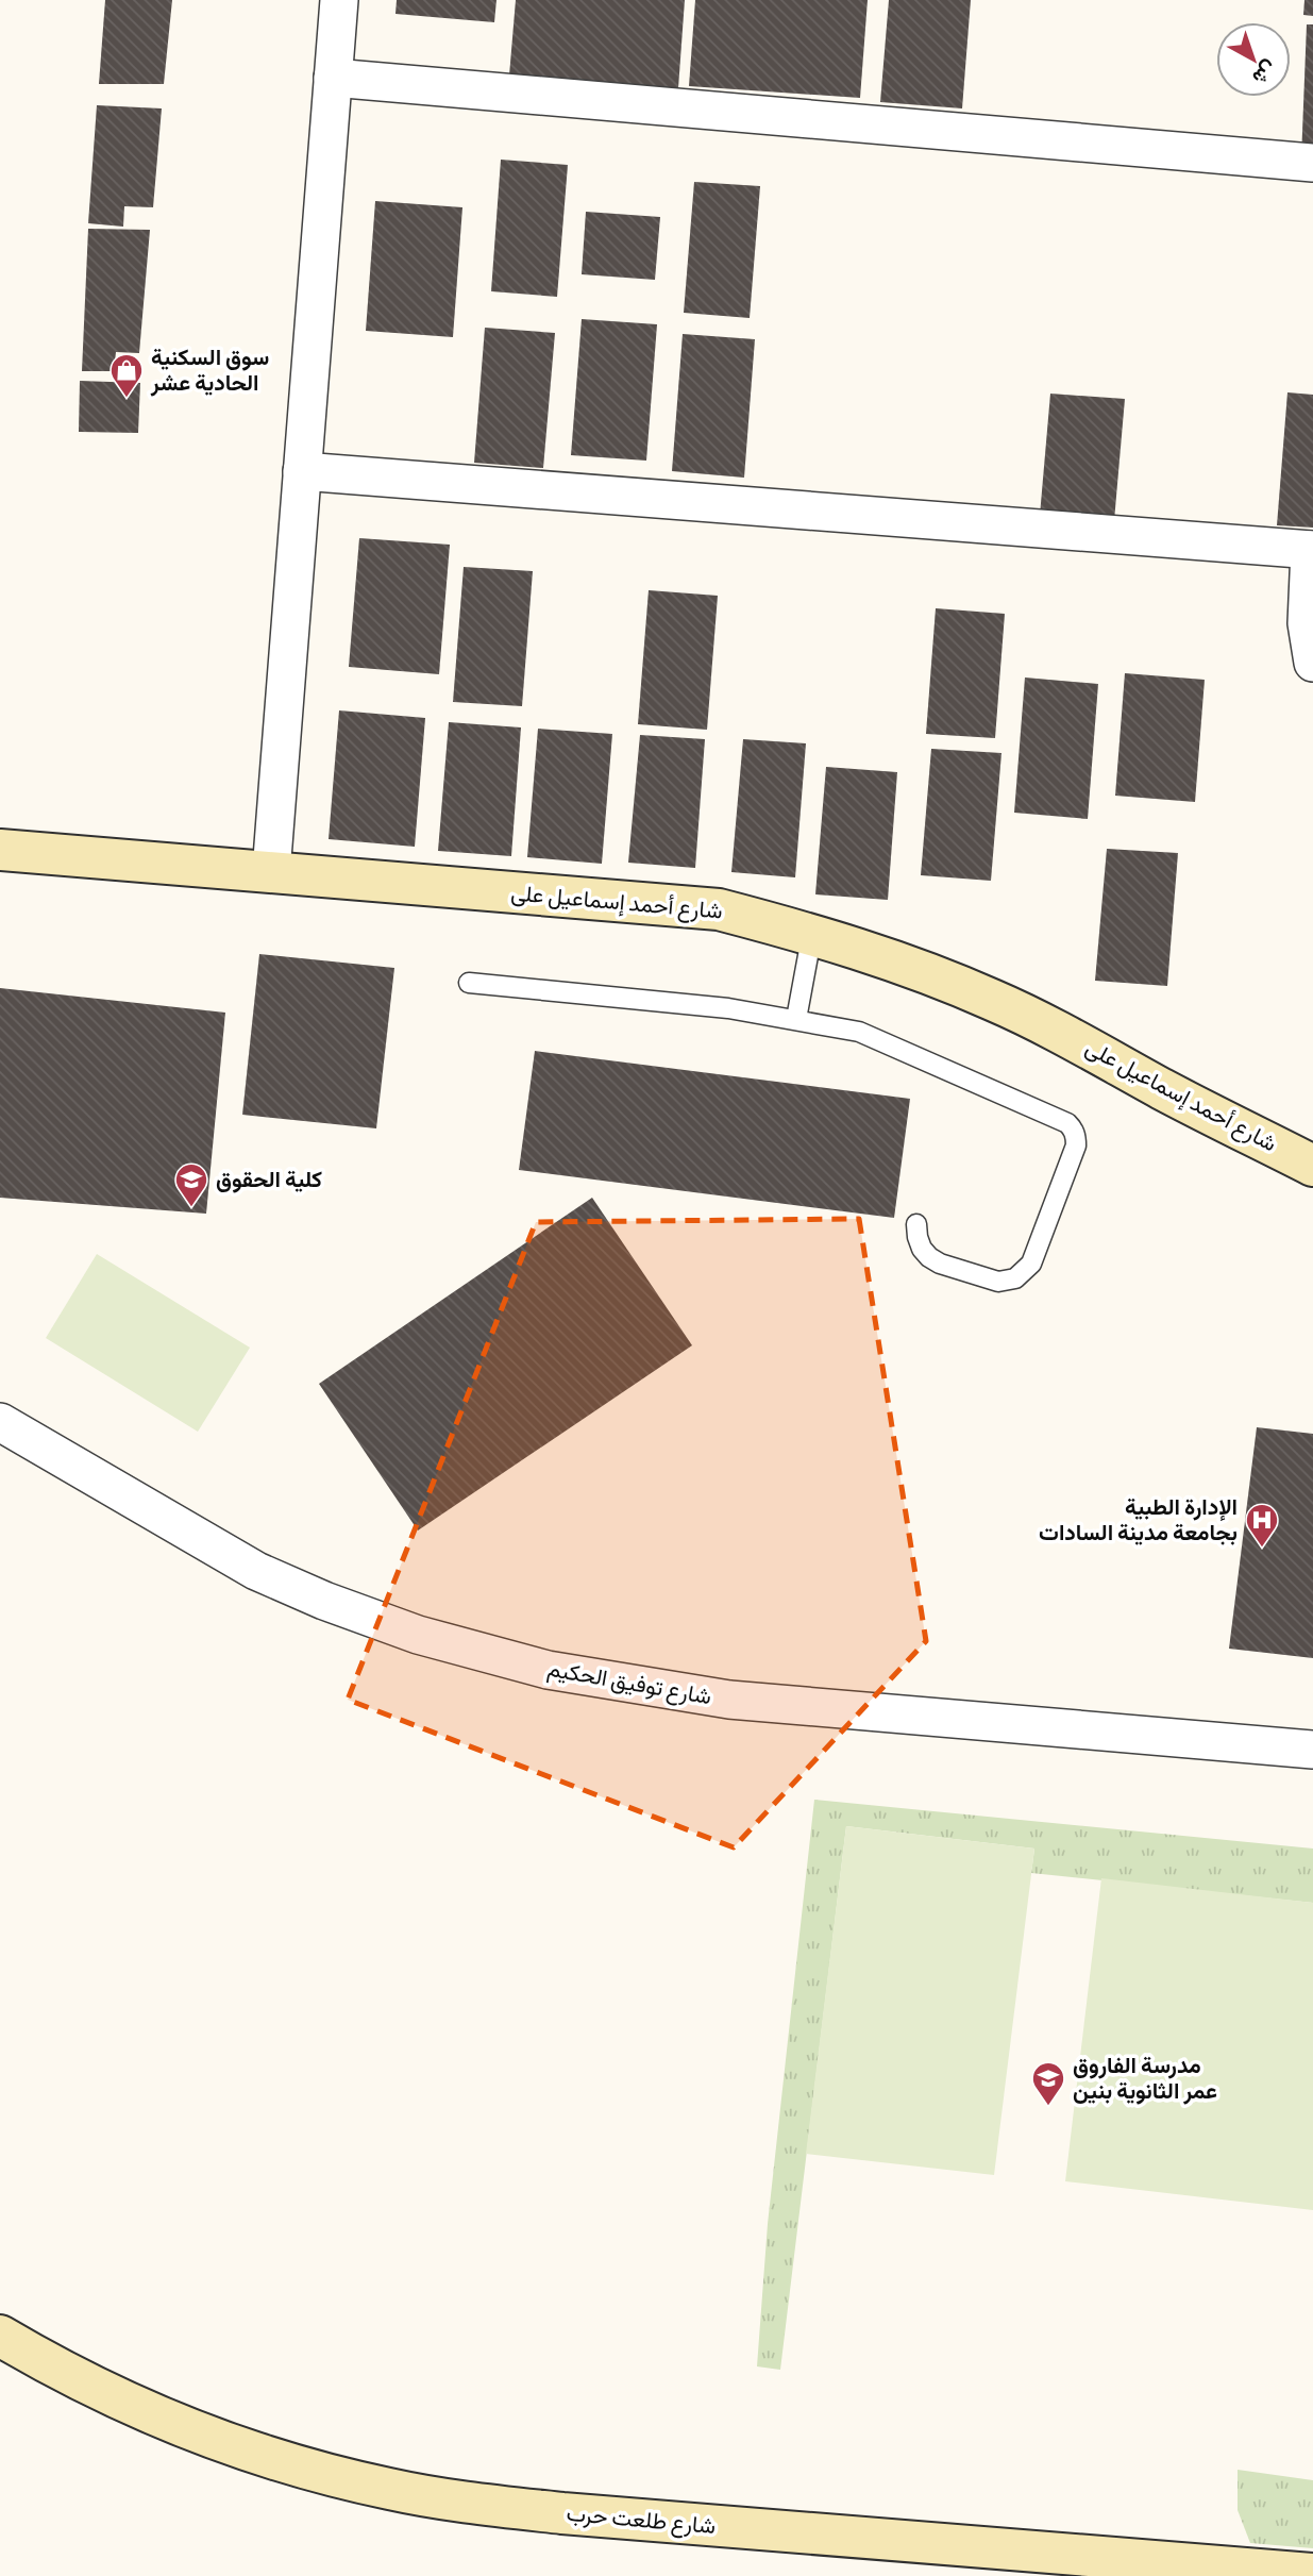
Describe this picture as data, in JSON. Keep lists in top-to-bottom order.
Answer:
{
  "streets": {
    "street": ["شارع أحمد إسماعيل على", "شارع توفيق الحكيم", "شارع طلعت حرب"]
  },
  "places": {
    "shop": ["سوق السكنية الحادية عشر"],
    "school or university": ["كلية الحقوق", "مدرسة الفاروق عمر الثانوية بنين"],
    "hospital": ["الإدارة الطبية بجامعة مدينة السادات"]
  },
  "north": "bottom right"
}
